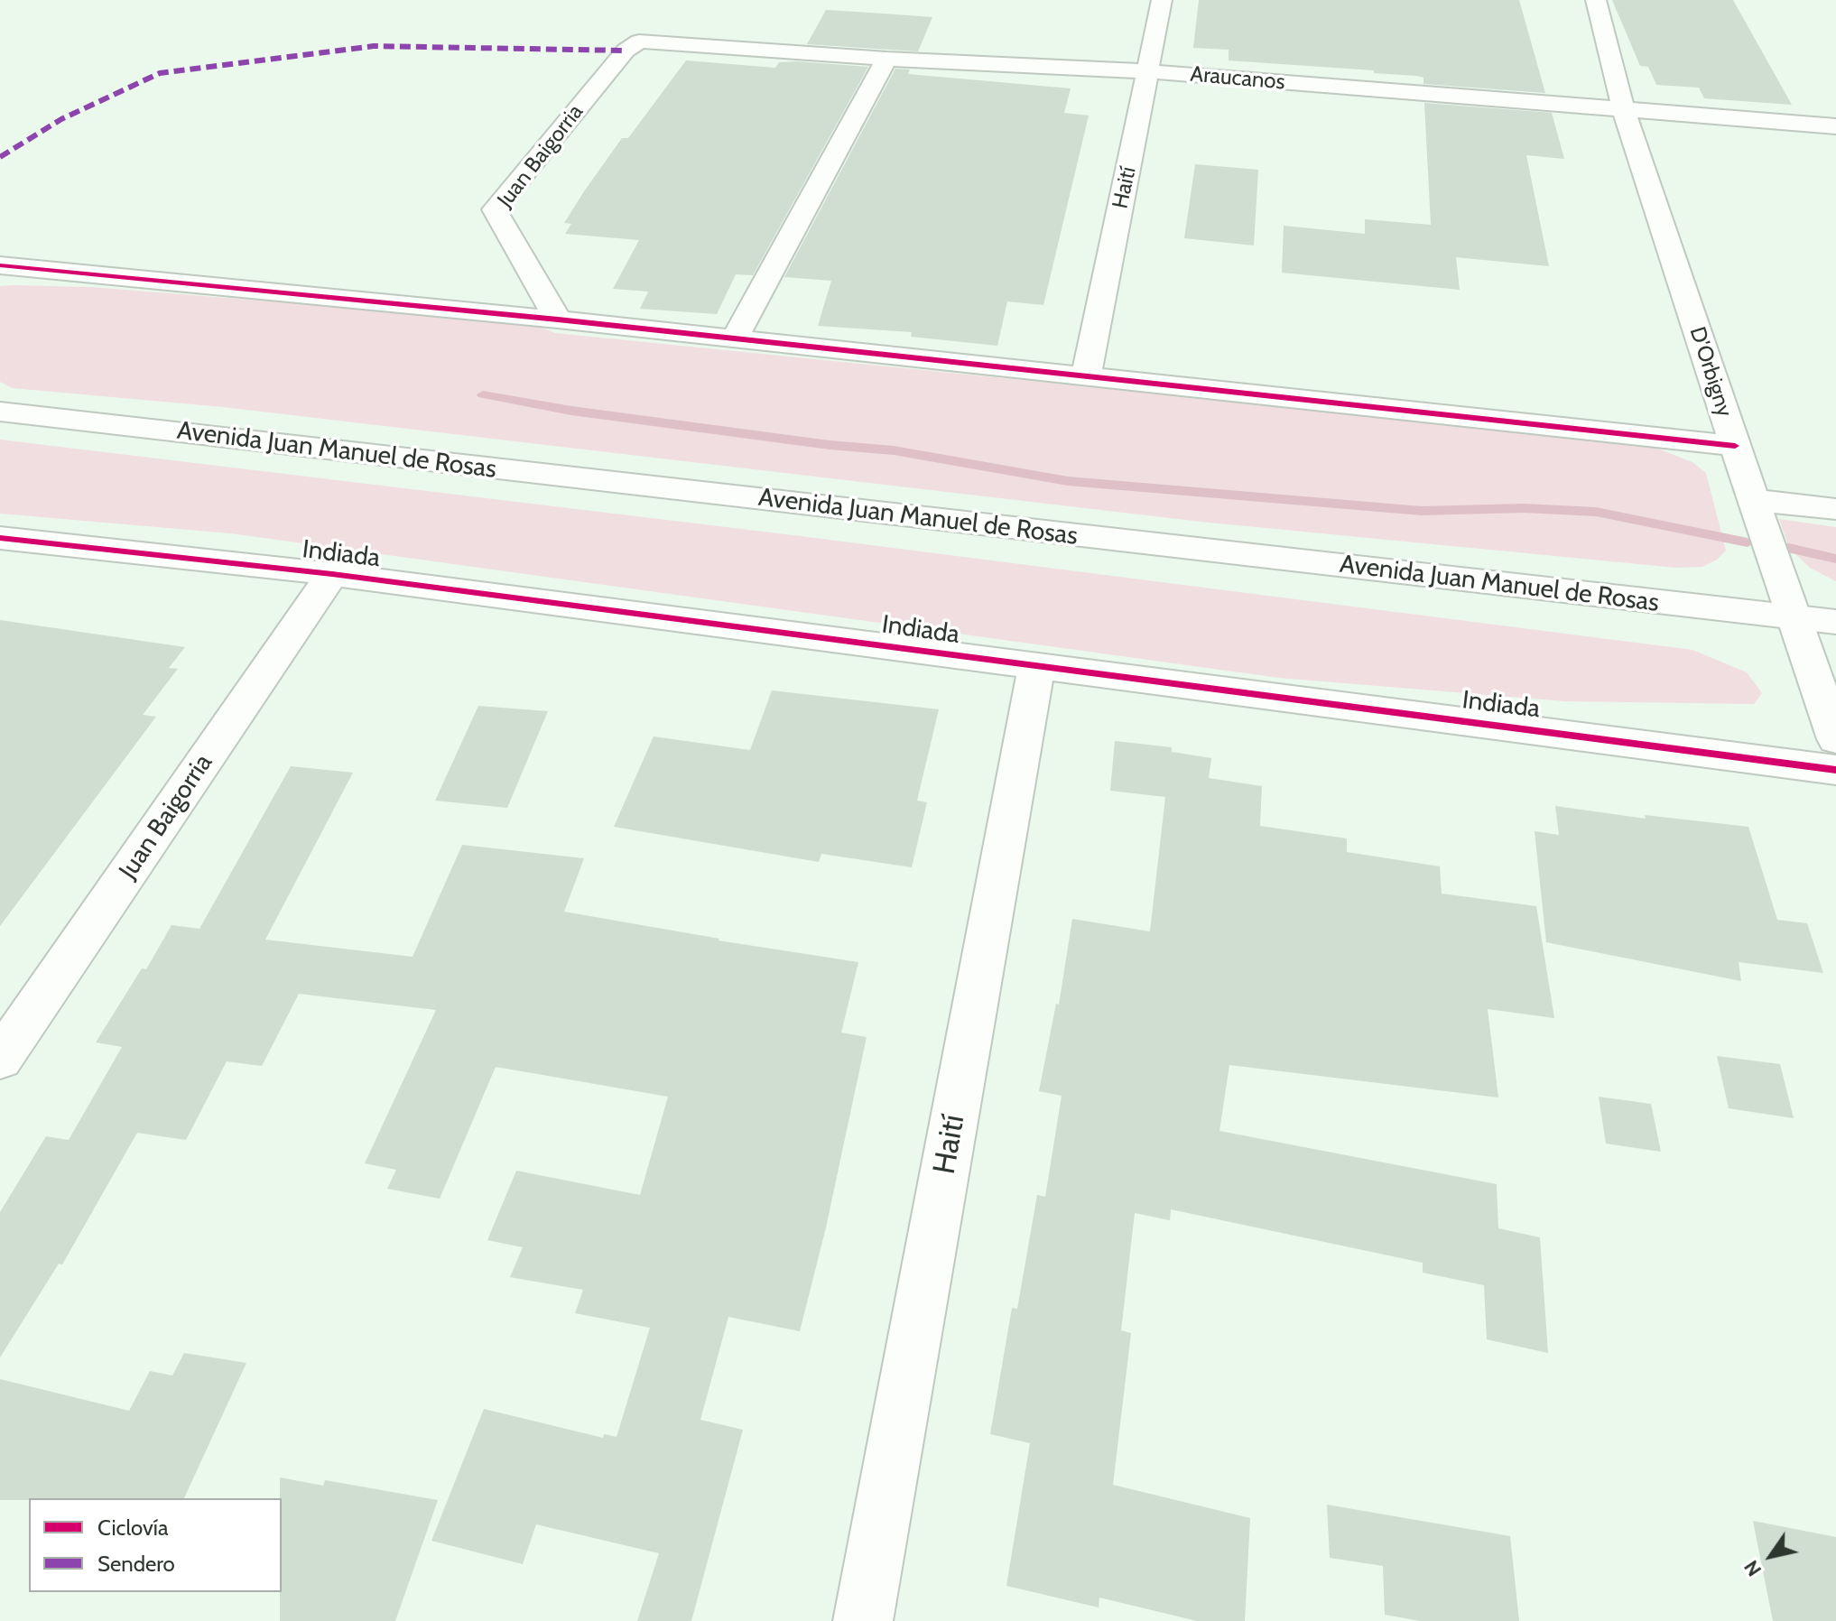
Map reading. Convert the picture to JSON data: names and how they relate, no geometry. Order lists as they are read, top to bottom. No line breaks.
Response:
{"streets":{"street":["Araucanos","Juan Baigorria","Haití","D'Orbigny","Avenida Juan Manuel de Rosas","Indiada"]},"crossings":[["Araucanos","Juan Baigorria"],["Araucanos","Haití"],["Araucanos","D'Orbigny"],["Juan Baigorria","Indiada"],["Haití","Indiada"],["D'Orbigny","Avenida Juan Manuel de Rosas"]],"legend":["Ciclovía","Sendero"],"north":"bottom left"}
